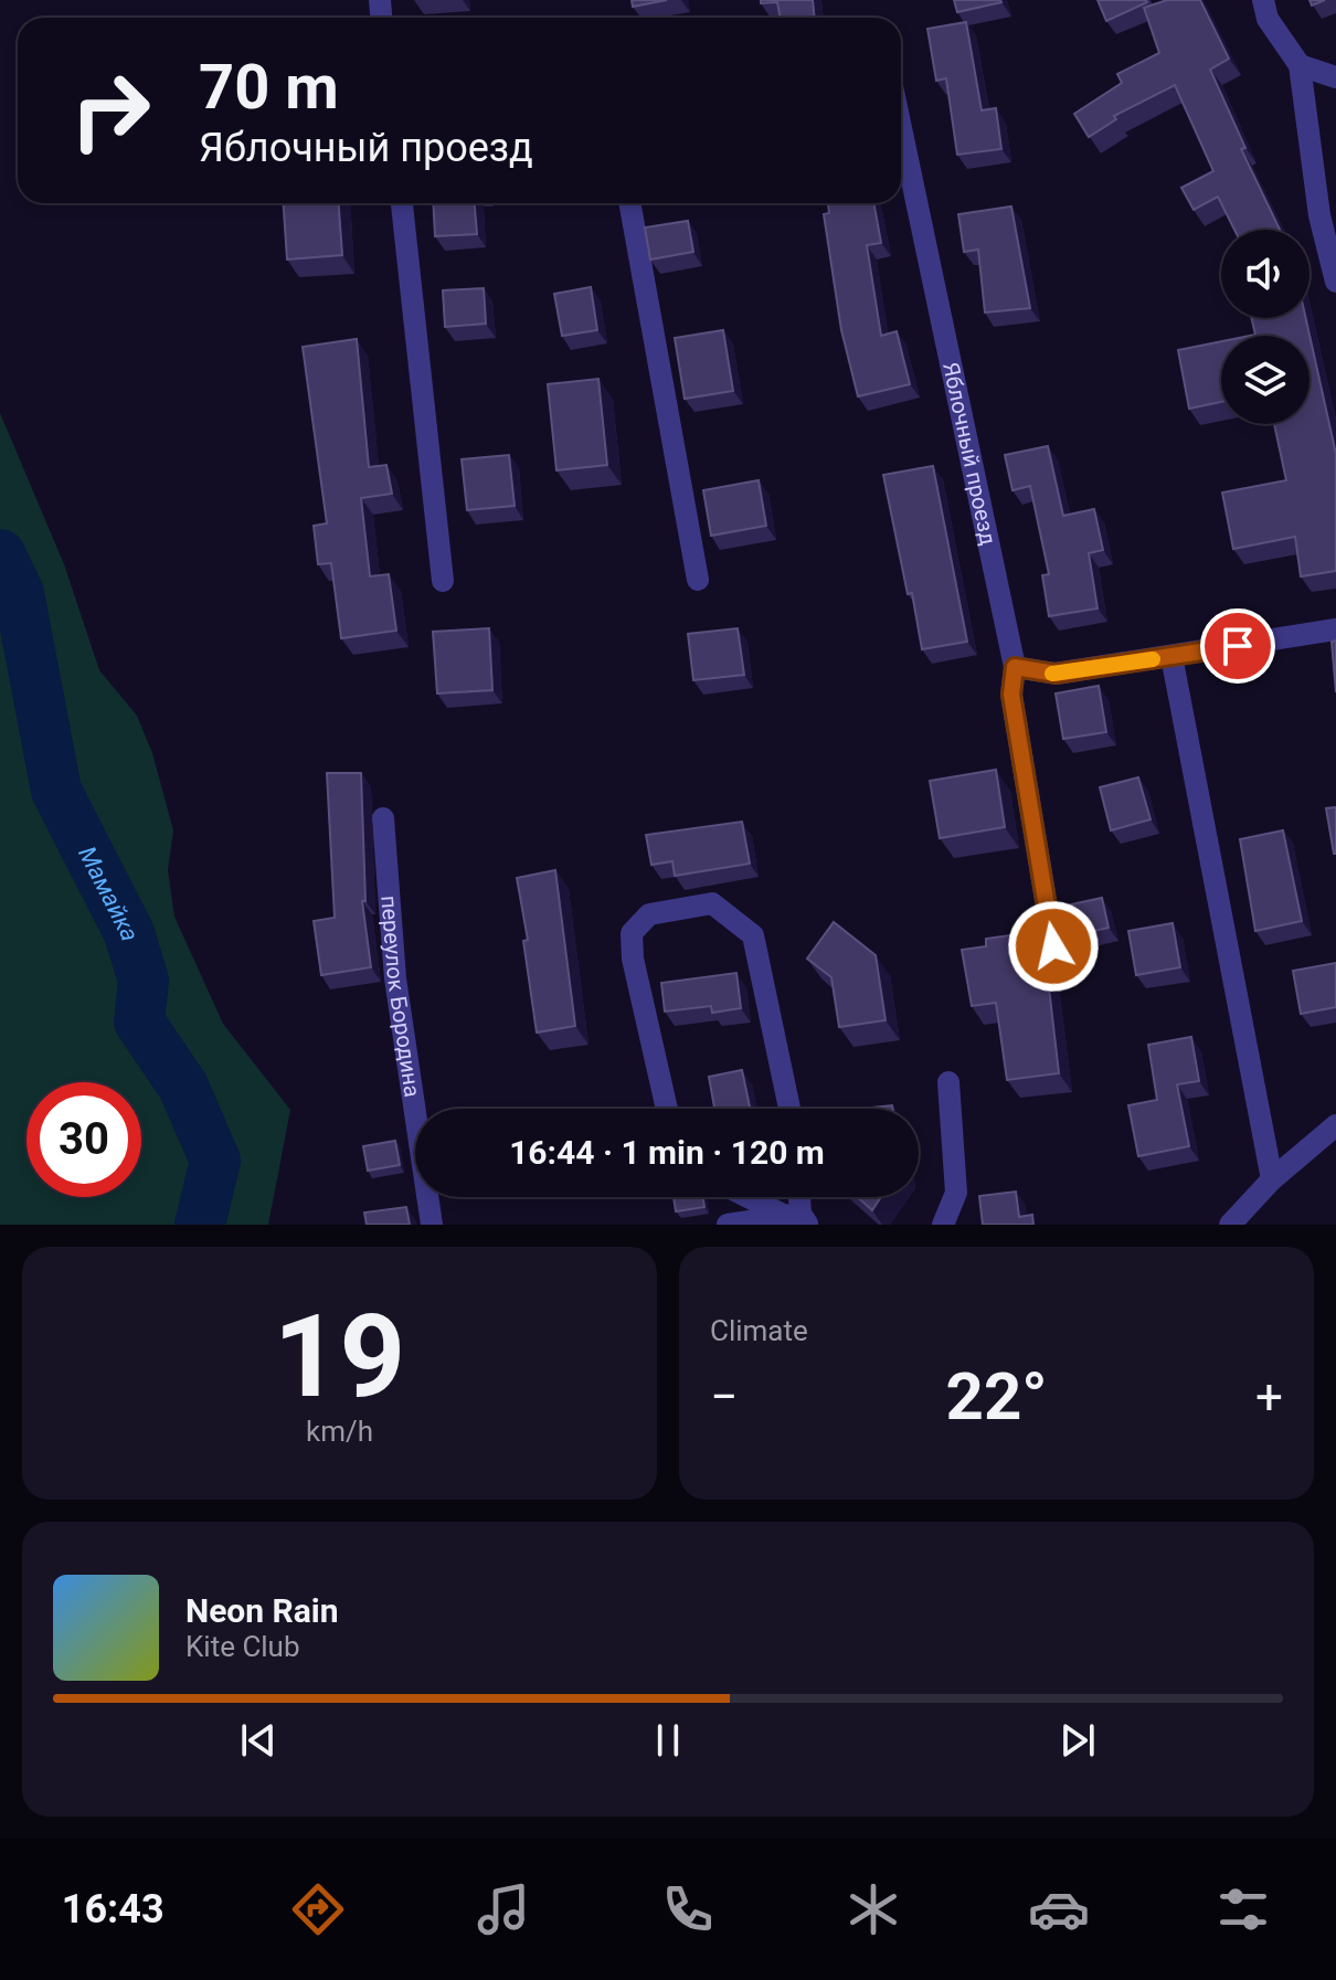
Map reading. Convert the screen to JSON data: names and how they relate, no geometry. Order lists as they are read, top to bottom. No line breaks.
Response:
{"streets":{"street":["Яблочный проезд","переулок Бородина"]},"water":["Мамайка"],"page":{"turn":["70 m","Яблочный проезд"],"limit":"30","trip":"16:44 · 1 min · 120 m","tile":[["19","km/h"],"Climate"],"heat":["−","22°","+"],"song":["Neon Rain","Kite Club"],"tabs":"16:43"}}
